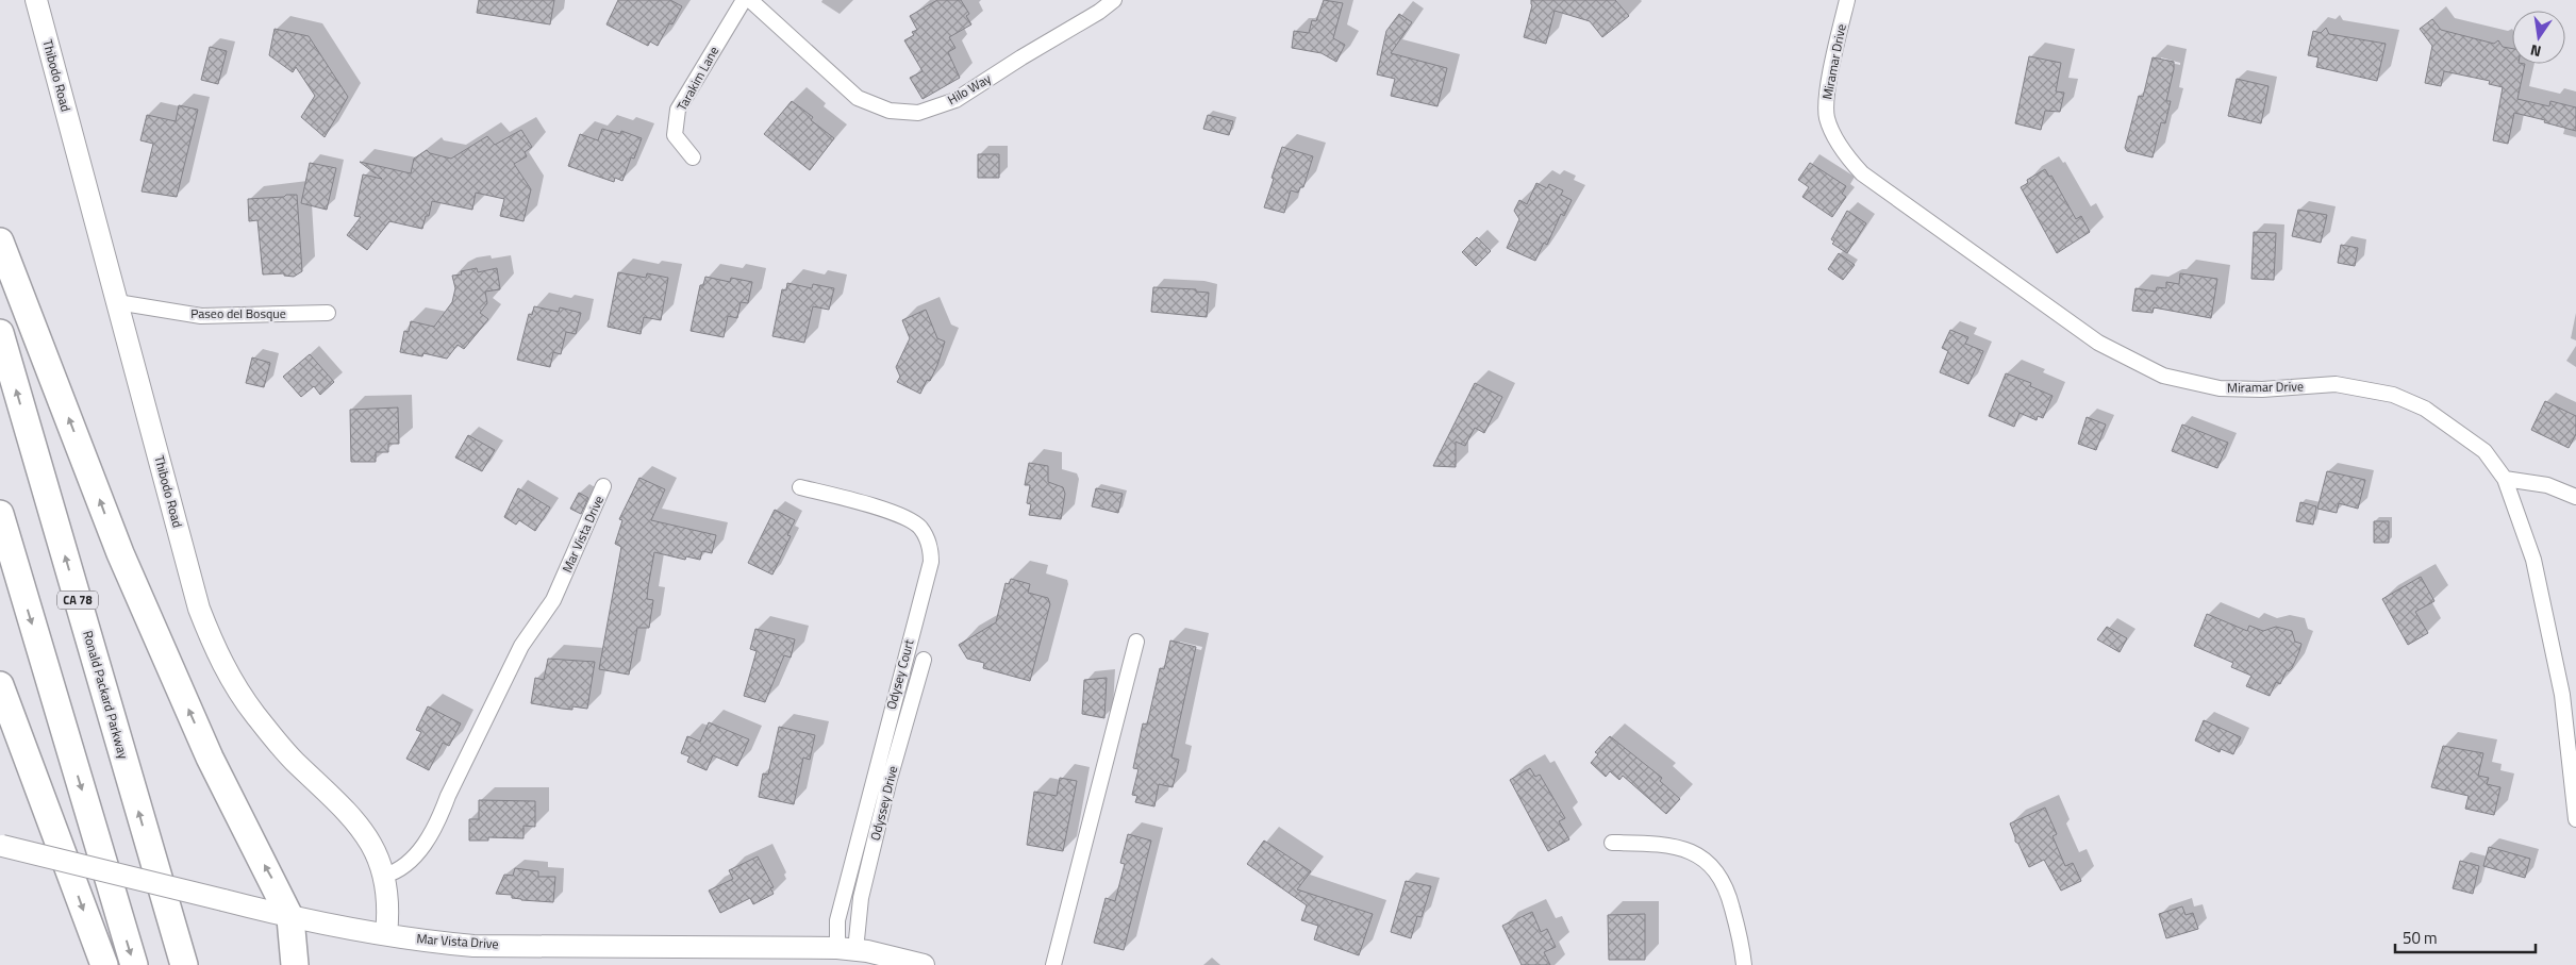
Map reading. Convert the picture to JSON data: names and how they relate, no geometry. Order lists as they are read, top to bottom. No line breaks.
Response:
{"streets":{"highway":["CA 78","Ronald Packard Parkway"],"street":["Miramar Drive","Thibodo Road","Tarakim Lane","Hilo Way","Paseo del Bosque","Mar Vista Drive","Odysey Court","Odyssey Drive"]},"crossings":[["Thibodo Road","Paseo del Bosque"],["Thibodo Road","Mar Vista Drive"],["Mar Vista Drive","Odysey Court"],["Mar Vista Drive","Odyssey Drive"],["Odysey Court","Odyssey Drive"]],"scale_bar":"50 m","north":"bottom"}
